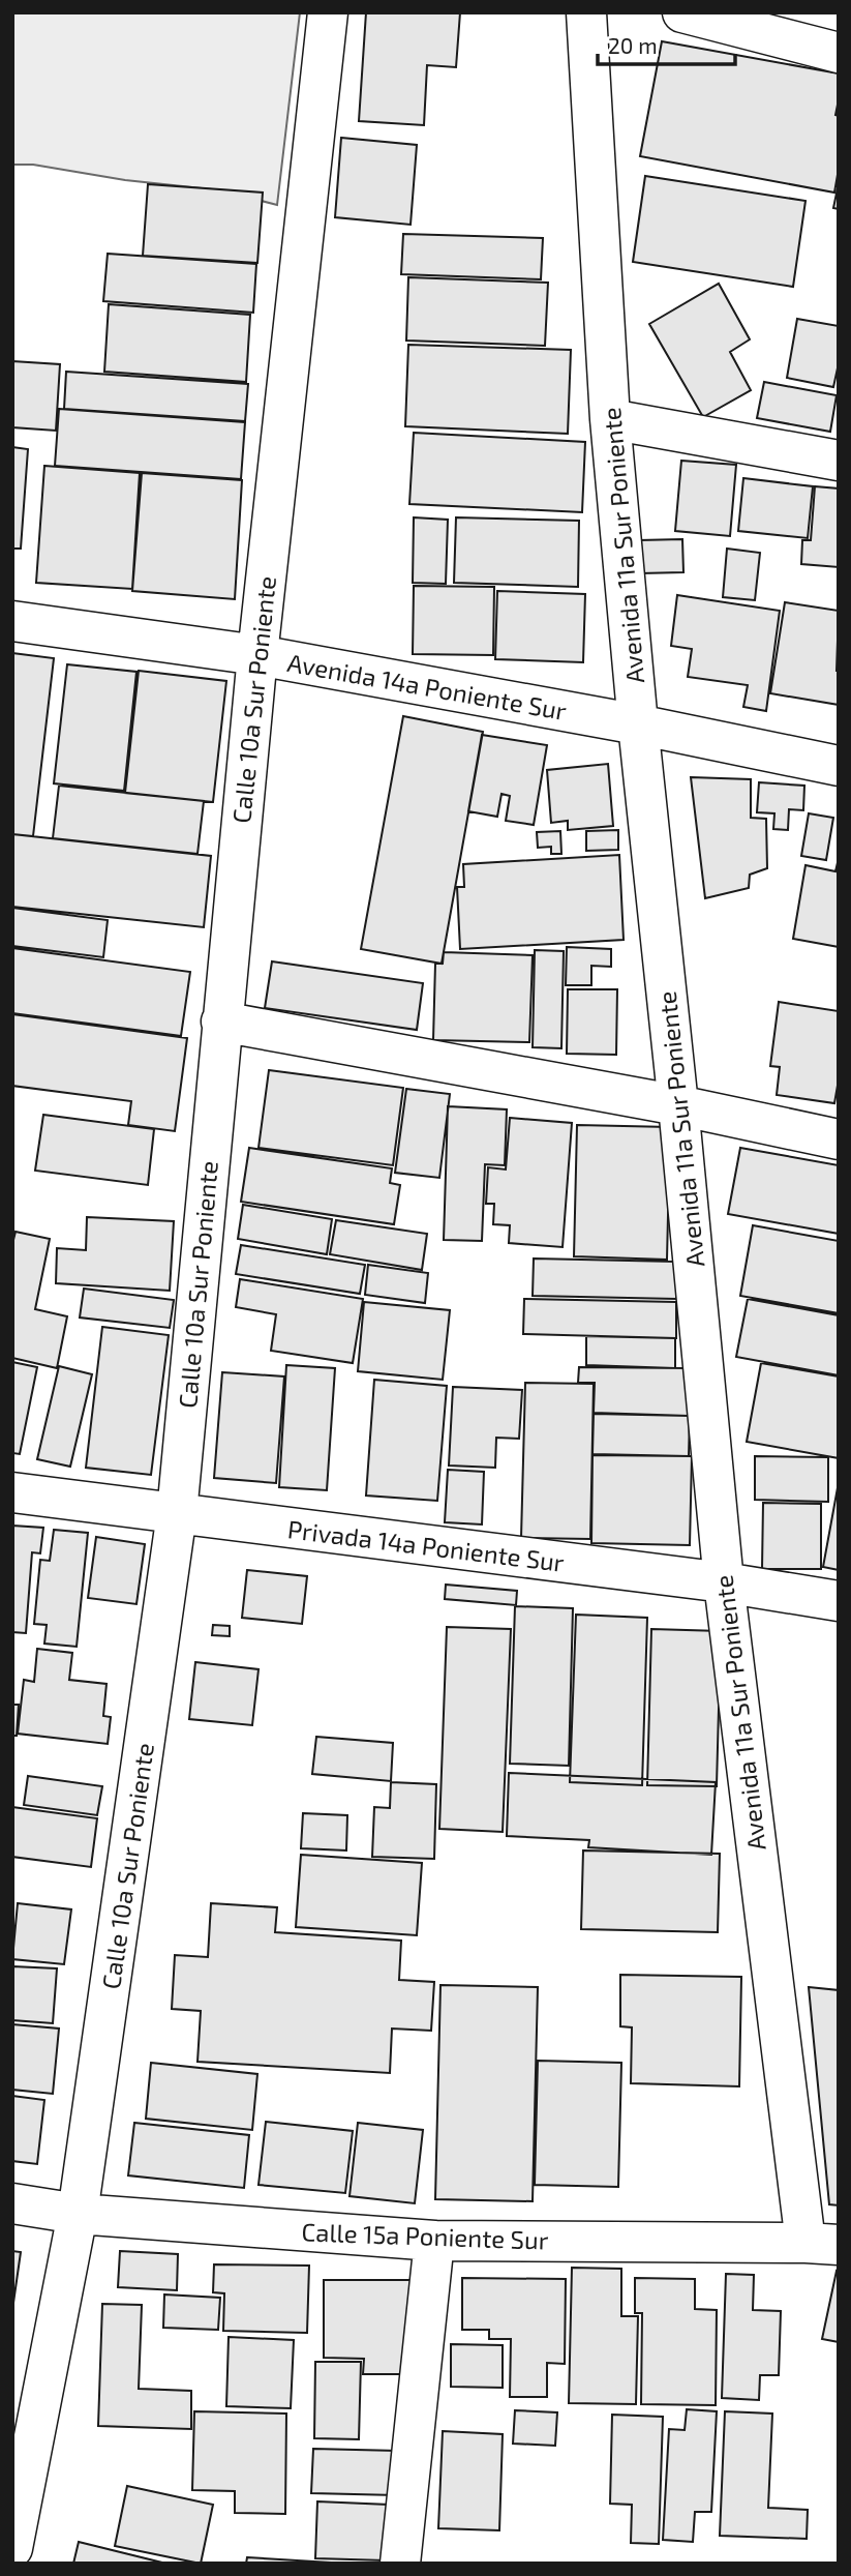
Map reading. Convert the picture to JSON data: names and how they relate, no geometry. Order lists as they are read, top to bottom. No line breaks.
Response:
{"streets":{"street":["Avenida 11a Sur Poniente","Avenida 14a Poniente Sur","Calle 10a Sur Poniente","Privada 14a Poniente Sur","Calle 15a Poniente Sur"]},"crossings":[["Avenida 11a Sur Poniente","Avenida 14a Poniente Sur"],["Avenida 11a Sur Poniente","Privada 14a Poniente Sur"],["Avenida 11a Sur Poniente","Calle 15a Poniente Sur"],["Avenida 14a Poniente Sur","Calle 10a Sur Poniente"],["Calle 10a Sur Poniente","Privada 14a Poniente Sur"],["Calle 10a Sur Poniente","Calle 15a Poniente Sur"]],"scale_bar":"20 m"}
